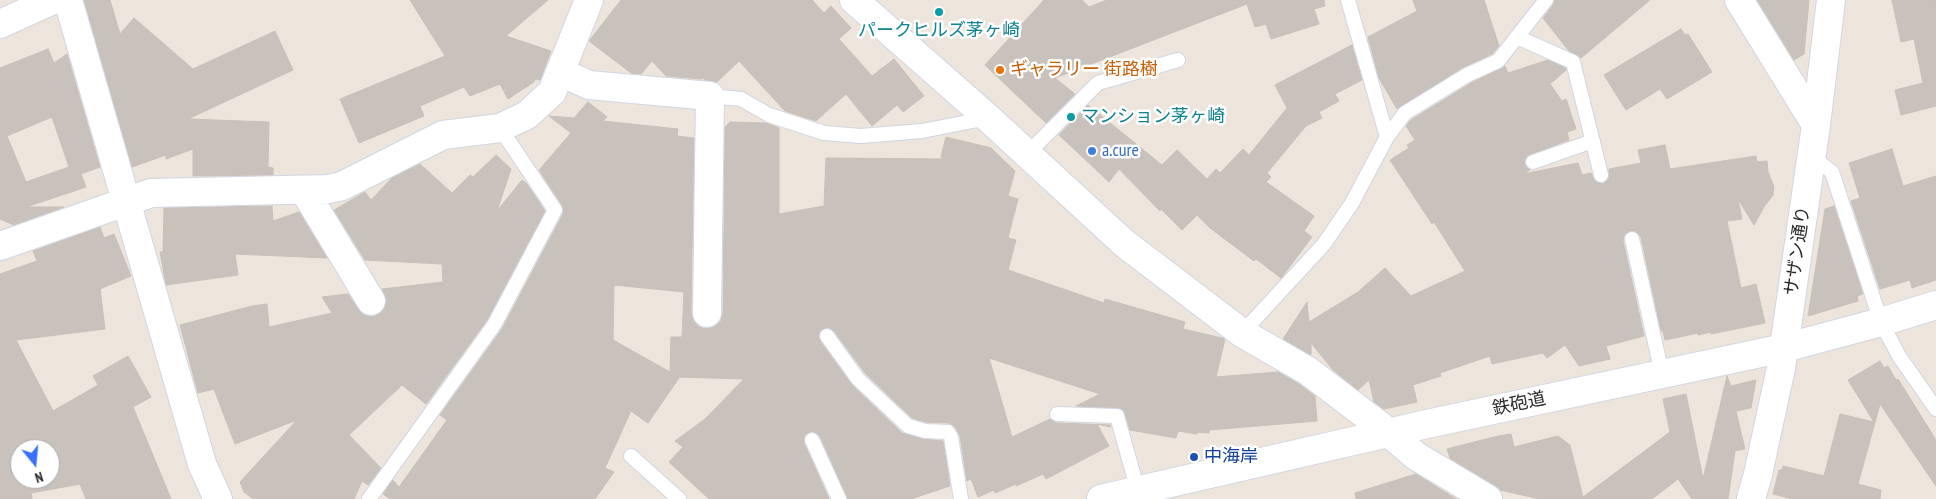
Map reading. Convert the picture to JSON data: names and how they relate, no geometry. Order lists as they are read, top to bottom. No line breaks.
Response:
{"streets":{"street":["サザン通り","鉄砲道"]},"crossings":[["サザン通り","鉄砲道"]],"places":["パークヒルズ茅ヶ崎","ギャラリー 街路樹","マンション茅ヶ崎","a.cure","中海岸"],"north":"bottom"}
